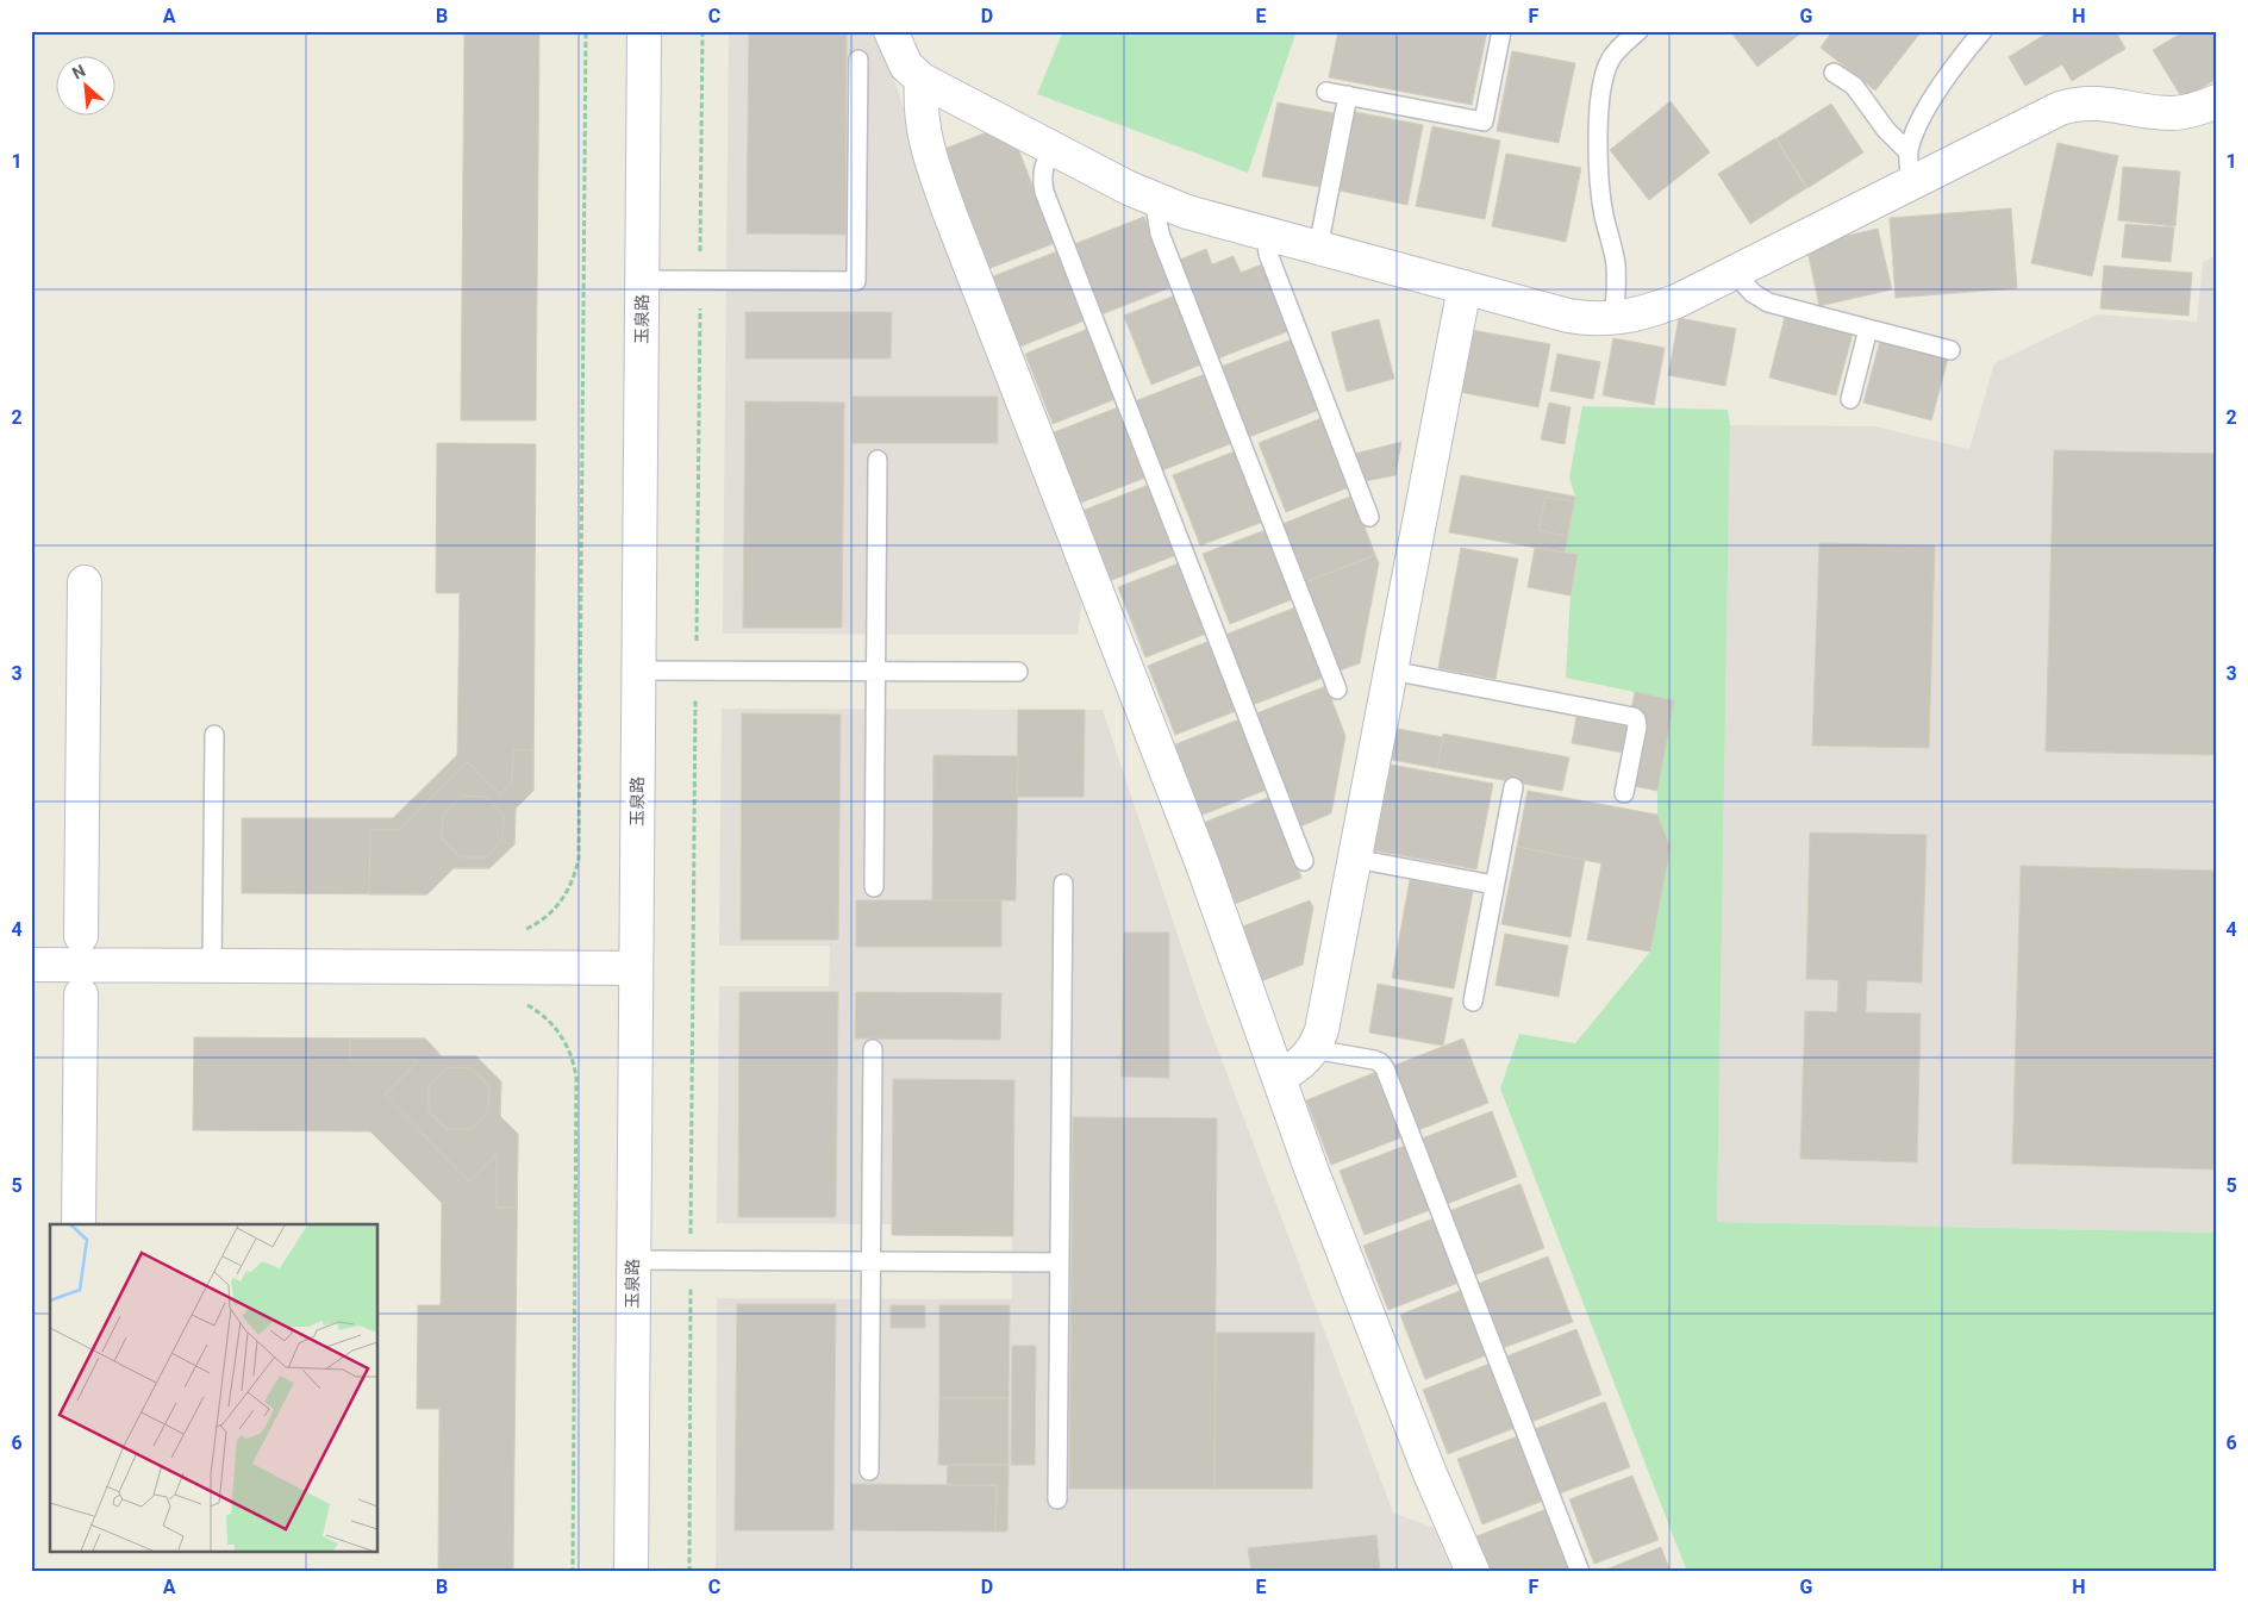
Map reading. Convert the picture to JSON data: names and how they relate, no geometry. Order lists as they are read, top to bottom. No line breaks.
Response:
{"streets":{"street":["玉泉路"]},"north":"top left","grid":{"columns":["A","B","C","D","E","F","G","H"],"rows":["1","2","3","4","5","6"]}}
